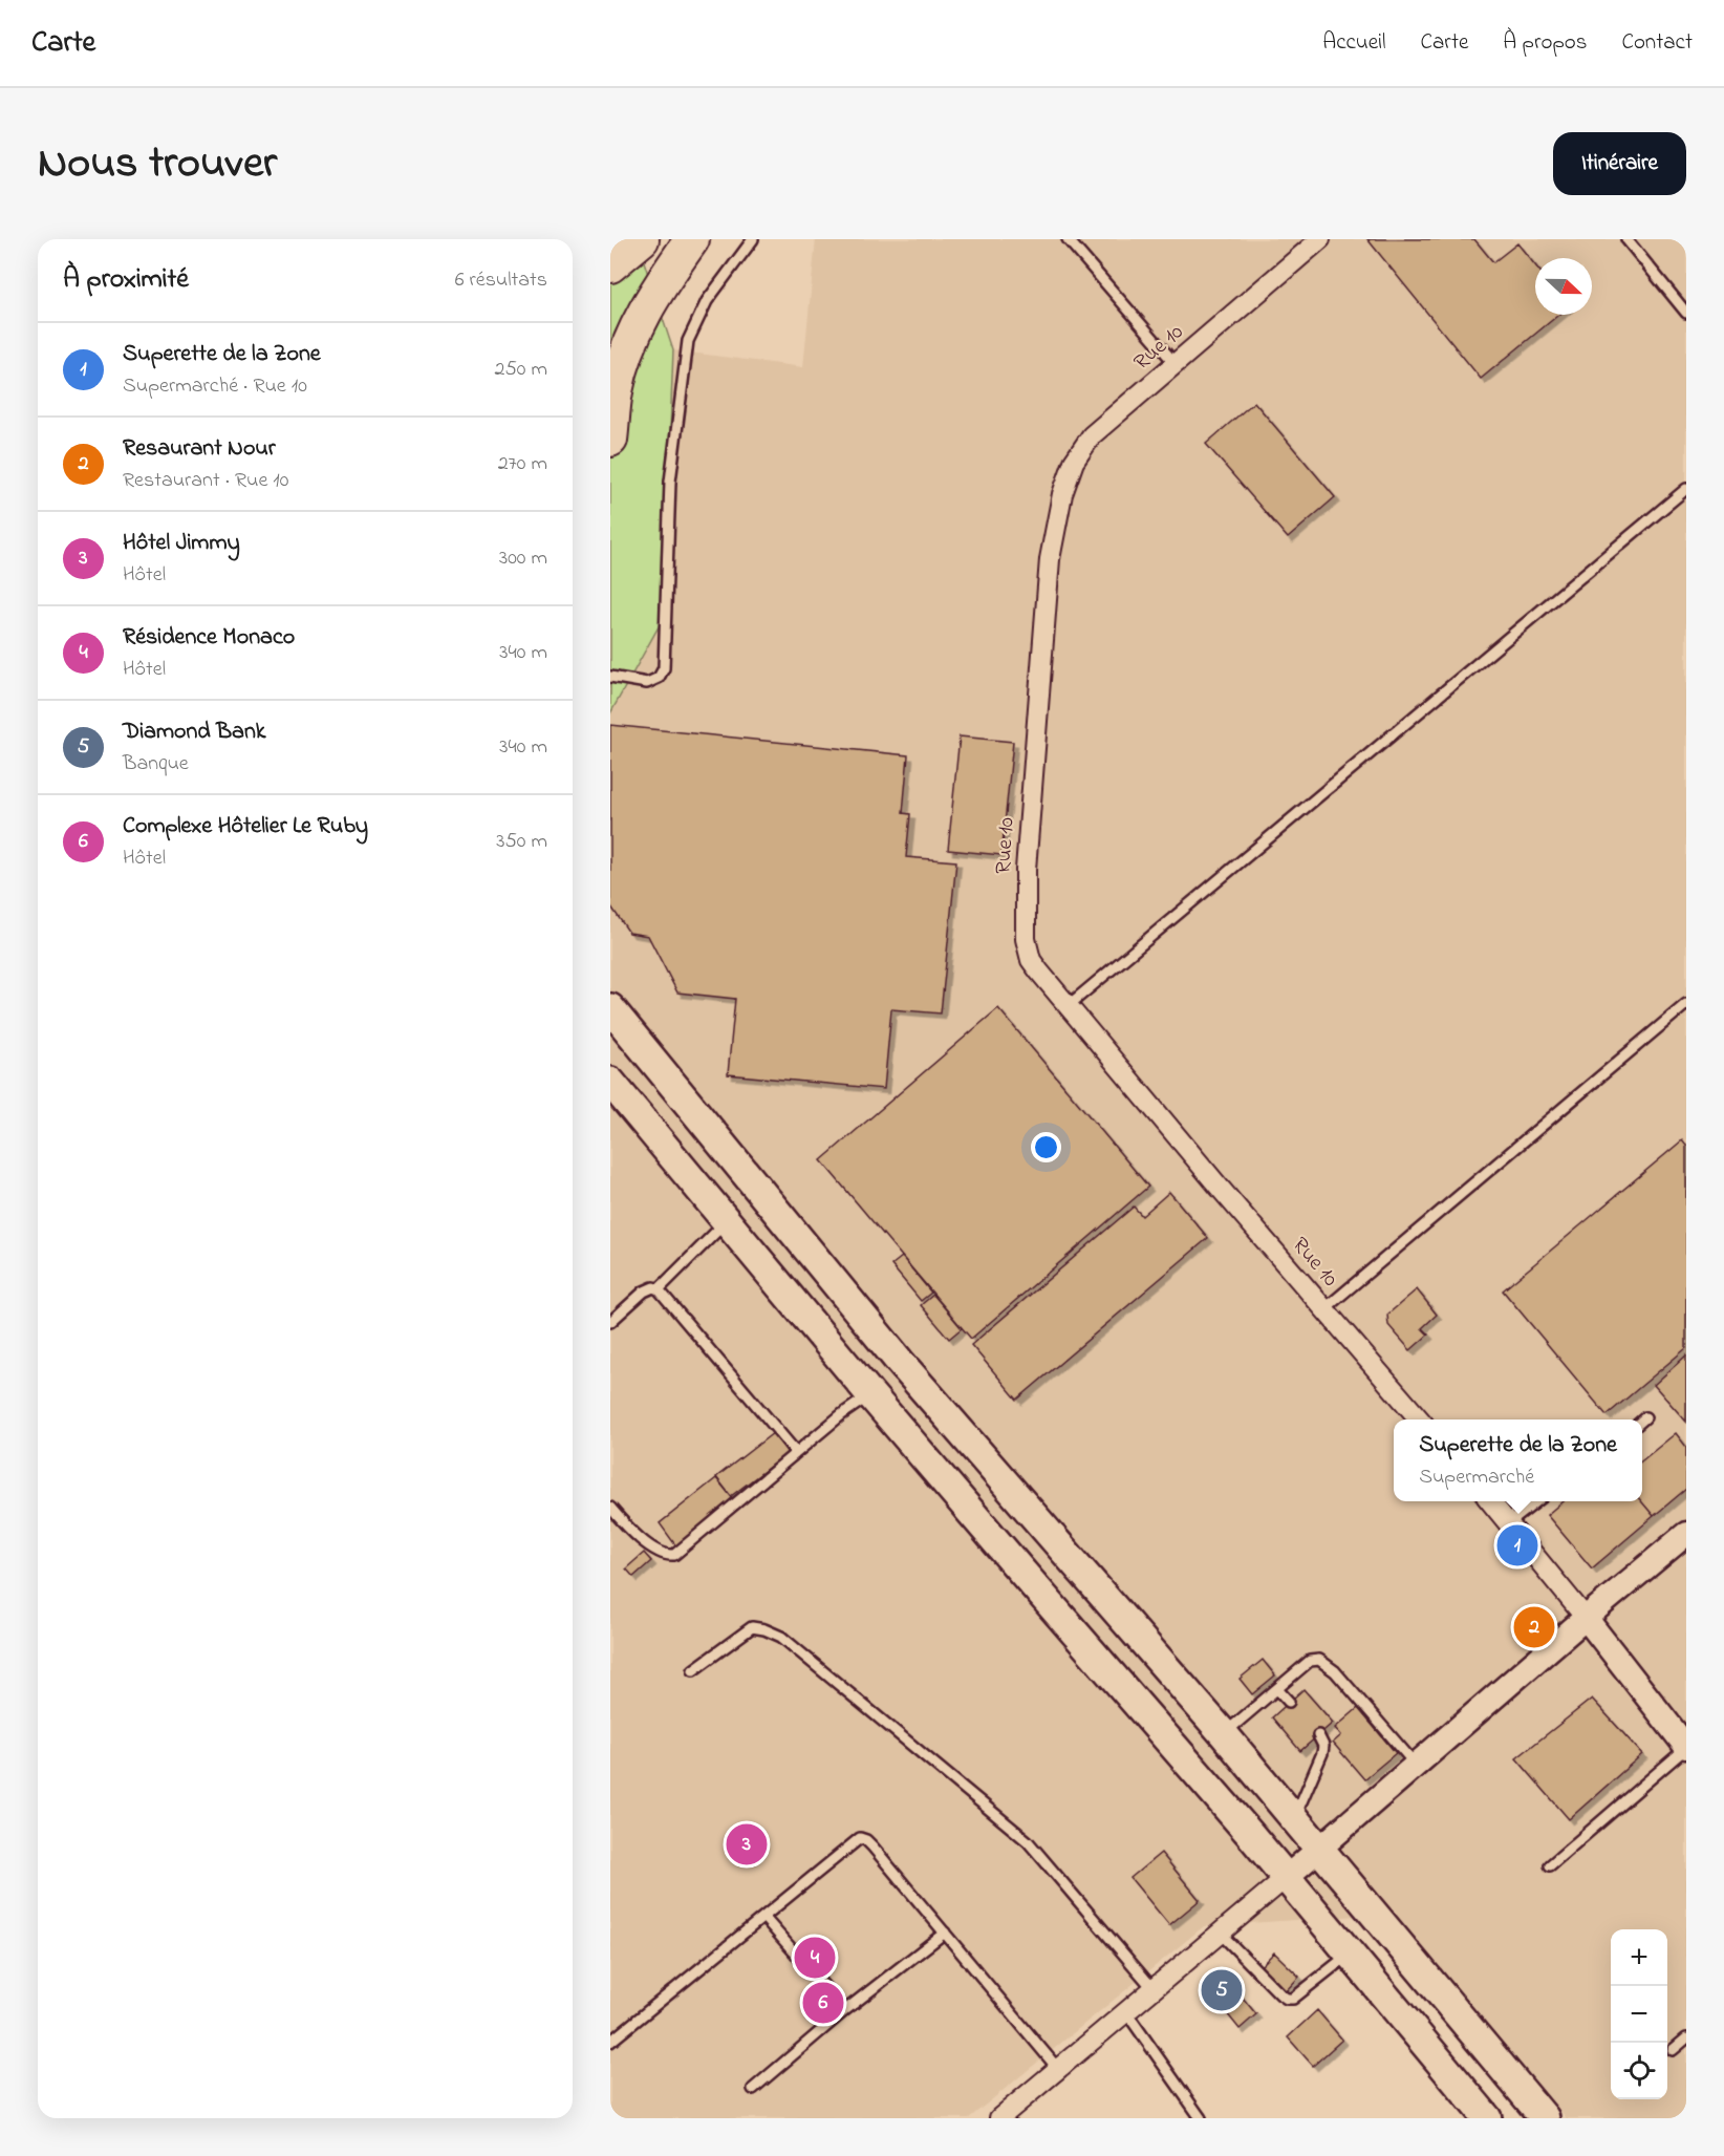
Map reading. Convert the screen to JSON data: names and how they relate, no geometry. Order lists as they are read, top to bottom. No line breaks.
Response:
{"streets":{"street":["Rue 10"]},"north":"right","page":{"header":"Carte","nav":["Accueil","Carte","À propos","Contact"],"title":"Nous trouver","buttons":"Itinéraire","heading":["À proximité","6 résultats"],"list":[{"mark":"1","name":"Superette de la Zone","note":"Supermarché · Rue 10","value":"250 m"},{"mark":"2","name":"Resaurant Nour","note":"Restaurant · Rue 10","value":"270 m"},{"mark":"3","name":"Hôtel Jimmy","note":"Hôtel","value":"300 m"},{"mark":"4","name":"Résidence Monaco","note":"Hôtel","value":"340 m"},{"mark":"5","name":"Diamond Bank","note":"Banque","value":"340 m"},{"mark":"6","name":"Complexe Hôtelier Le Ruby","note":"Hôtel","value":"350 m"}],"popup":["Superette de la Zone","Supermarché"],"pins":["1","2","3","4","5","6"],"map_buttons":["+","−"]}}
